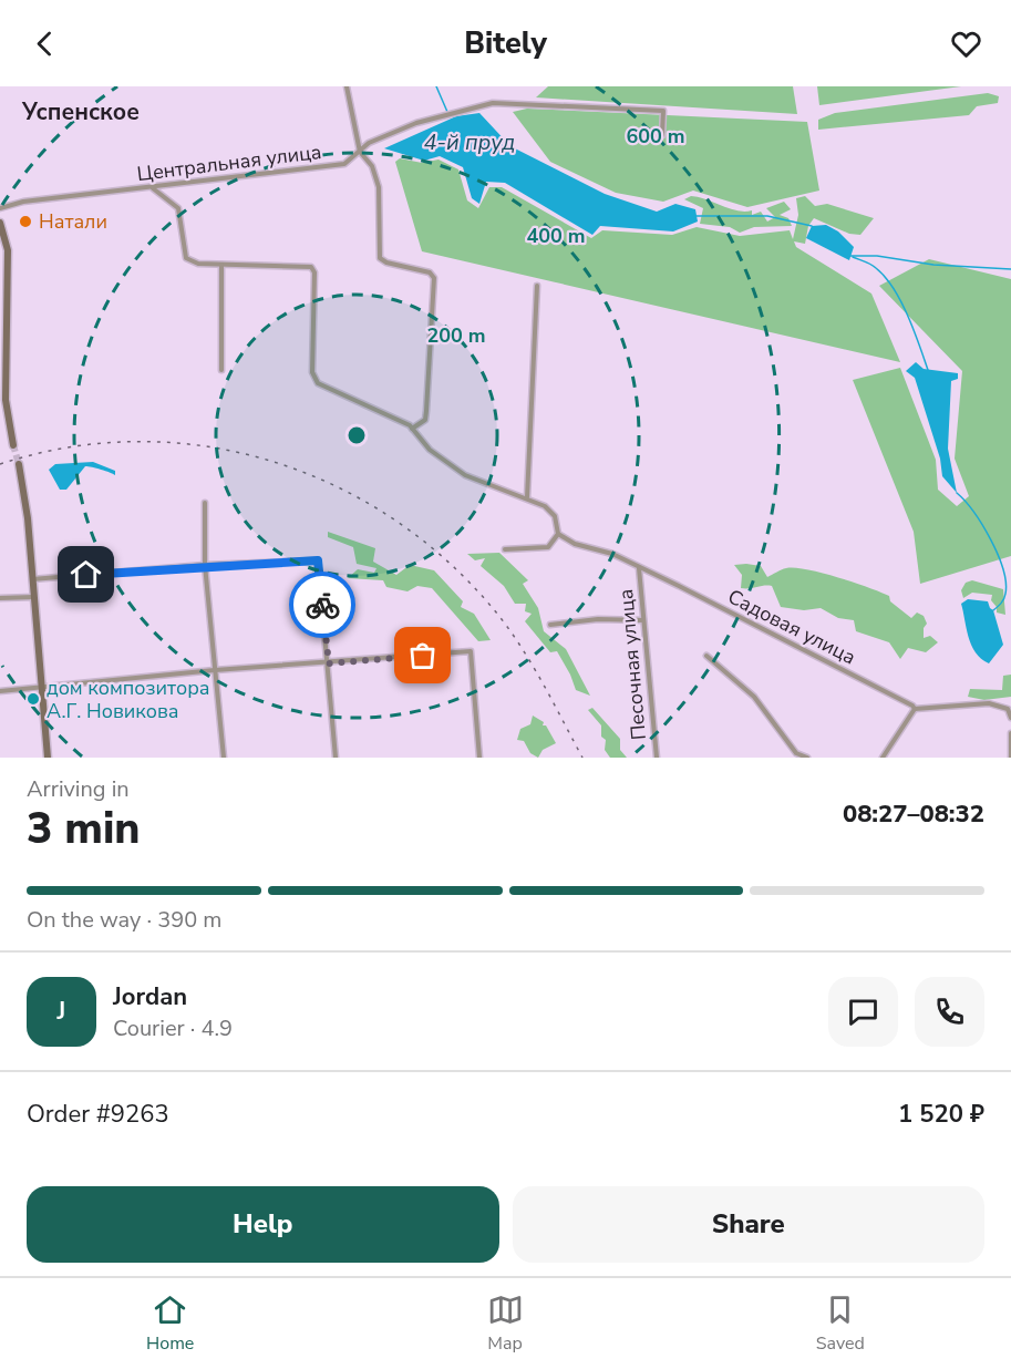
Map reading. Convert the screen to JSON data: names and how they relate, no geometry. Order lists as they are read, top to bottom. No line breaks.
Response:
{"streets":{"street":["Центральная улица","Садовая улица","Песочная улица"]},"crossings":[["Садовая улица","Песочная улица"]],"districts":["Успенское"],"water":["4-й пруд"],"places":["Натали","дом композитора А.Г. Новикова"],"page":{"header":"Bitely","heading":["3 min","Arriving in","08:27–08:32"],"panel":["Jordan","Courier · 4.9","Order #9263","1 520 ₽"],"bar":"On the way · 390 m","round":"J","buttons":["Help","Share"],"tabs":["Home","Map","Saved"]},"rings":["600 m","400 m","200 m"]}
